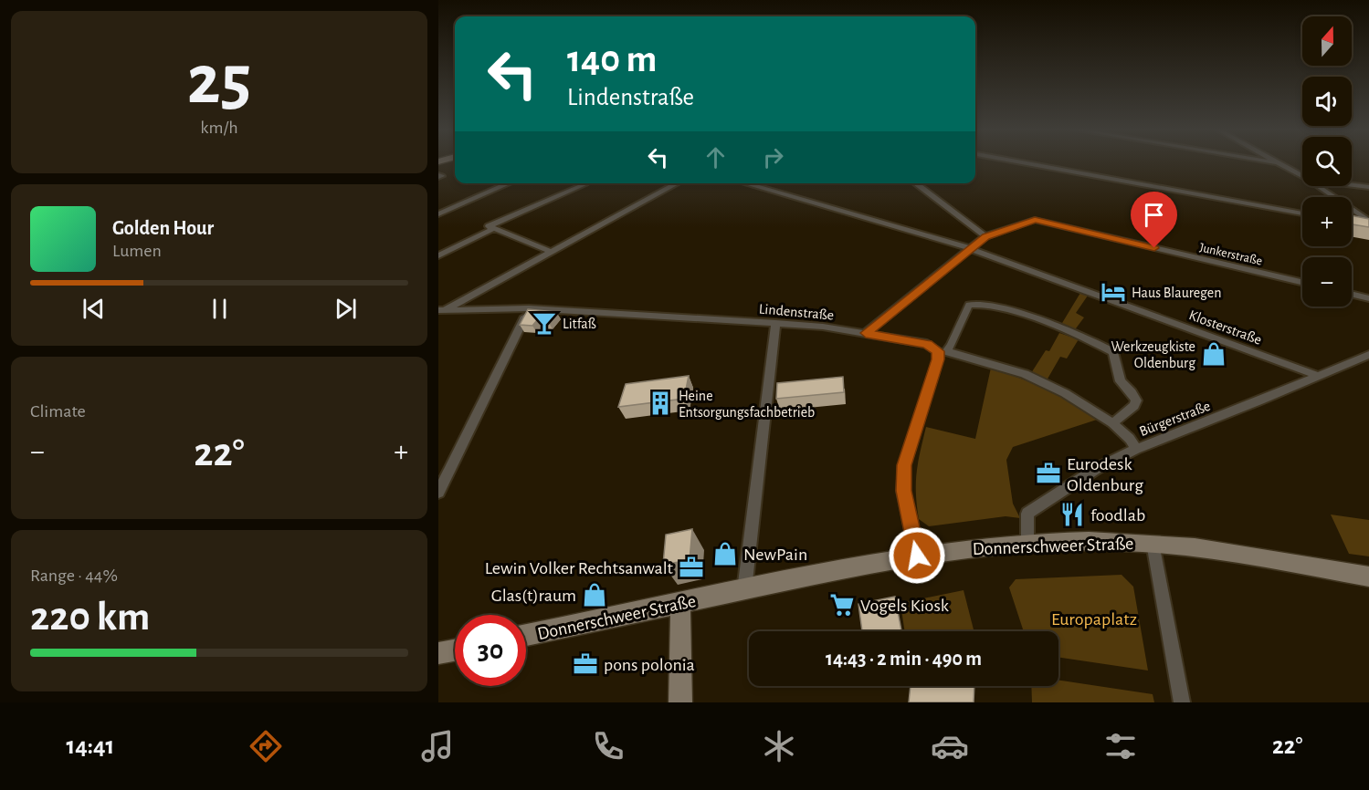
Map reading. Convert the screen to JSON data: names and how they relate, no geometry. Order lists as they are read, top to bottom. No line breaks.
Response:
{"streets":{"main road":["Donnerschweer Straße"],"street":["Junkerstraße","Lindenstraße","Klosterstraße","Bürgerstraße"]},"crossings":[["Junkerstraße","Lindenstraße"],["Junkerstraße","Klosterstraße"],["Lindenstraße","Bürgerstraße"],["Klosterstraße","Bürgerstraße"],["Bürgerstraße","Donnerschweer Straße"]],"parks":["Europaplatz"],"places":{"hotel":["Haus Blauregen"],"bar":["Litfaß"],"shop":["Werkzeugkiste Oldenburg","NewPain","Glas(t)raum"],"building":["Heine Entsorgungsfachbetrieb"],"office":["Eurodesk Oldenburg","Lewin Volker Rechtsanwalt","pons polonia"],"restaurant":["foodlab"],"supermarket":["Vogels Kiosk"]},"north":"top","page":{"tile":[["25","km/h"],"Climate",["Range · 44%","220 km"]],"map_buttons":["+","−"],"turn":["140 m","Lindenstraße"],"song":["Golden Hour","Lumen"],"heat":["−","22°","+"],"limit":"30","trip":"14:43 · 2 min · 490 m","tabs":["14:41","22°"]}}
